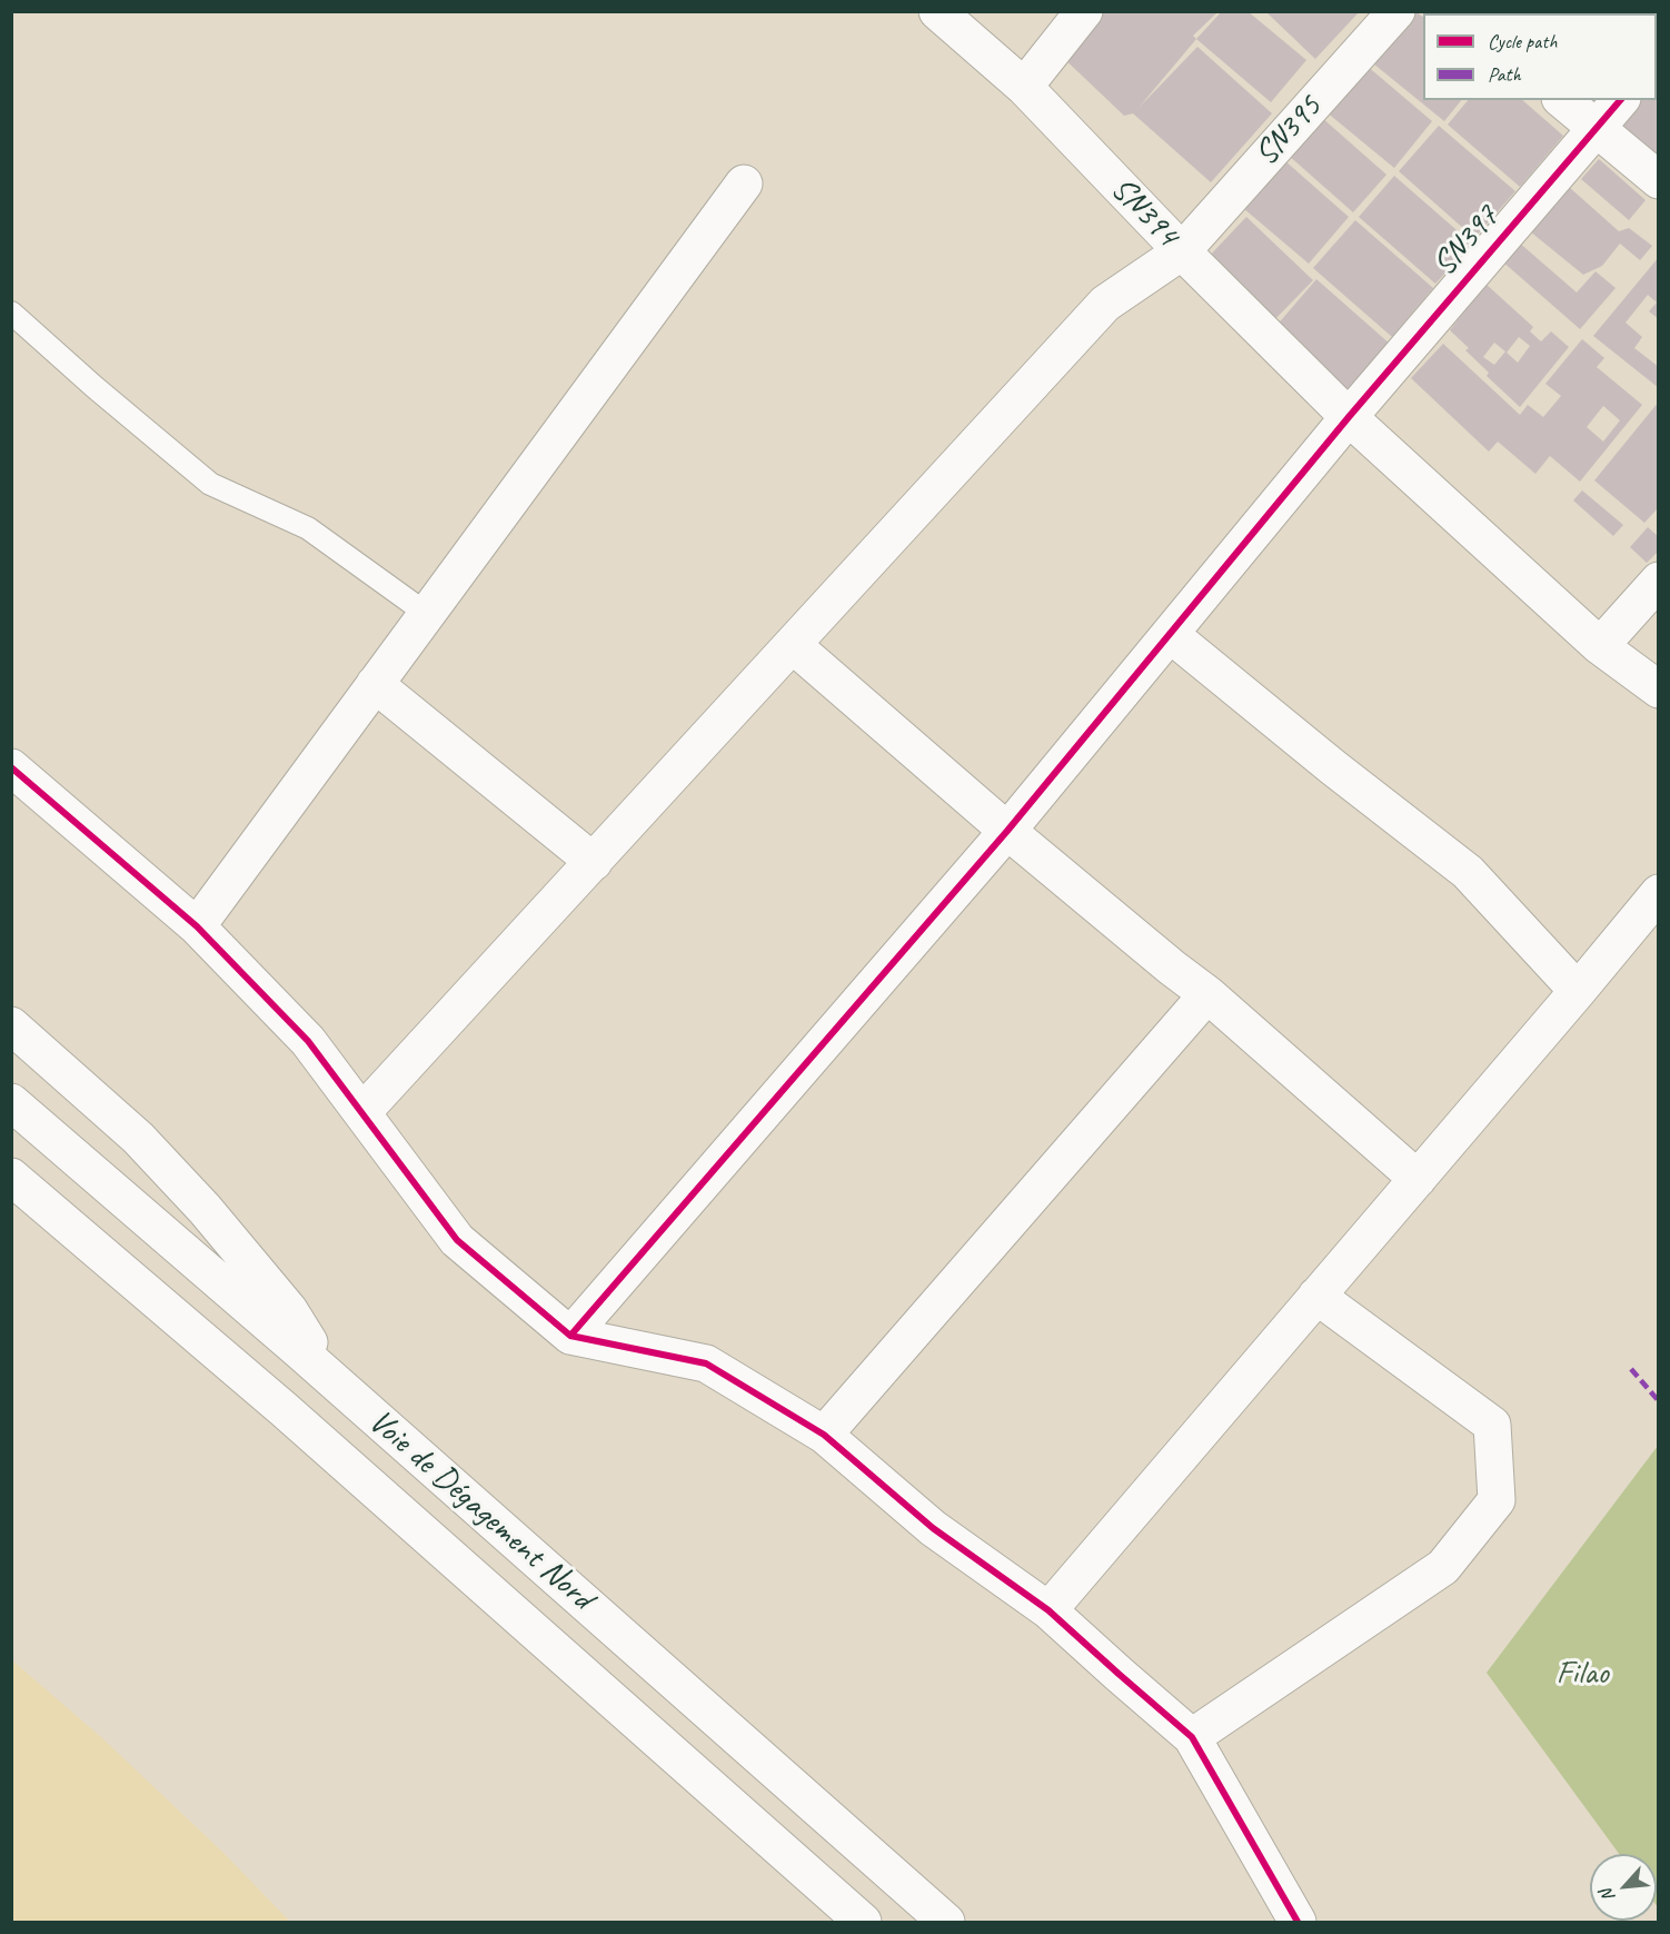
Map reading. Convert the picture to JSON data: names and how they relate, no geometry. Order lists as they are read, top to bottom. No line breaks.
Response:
{"streets":{"main road":["SN395","SN394","SN397","Voie de Dégagement Nord"]},"crossings":[["SN395","SN394"],["SN394","SN397"]],"parks":["Filao"],"legend":["Cycle path","Path"],"north":"bottom left"}
